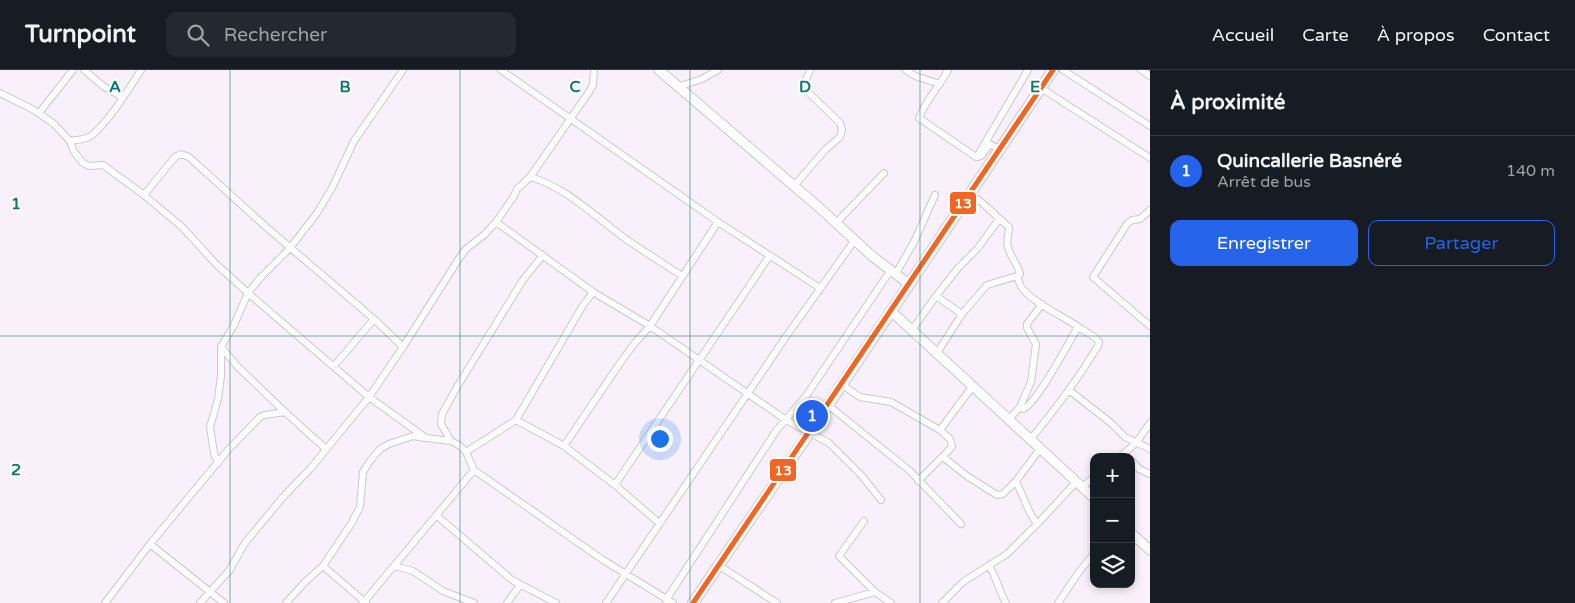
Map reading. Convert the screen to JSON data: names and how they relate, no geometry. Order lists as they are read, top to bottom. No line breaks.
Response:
{"lines":["transit line 13"],"page":{"header":"Turnpoint","search":"Rechercher","nav":["Accueil","Carte","À propos","Contact"],"heading":"À proximité","list":[{"mark":"1","name":"Quincallerie Basnéré","note":"Arrêt de bus","value":"140 m"}],"buttons":["Enregistrer","Partager"],"pins":"1","map_buttons":["+","−"]},"grid":{"columns":["A","B","C","D","E"],"rows":["1","2"]}}
